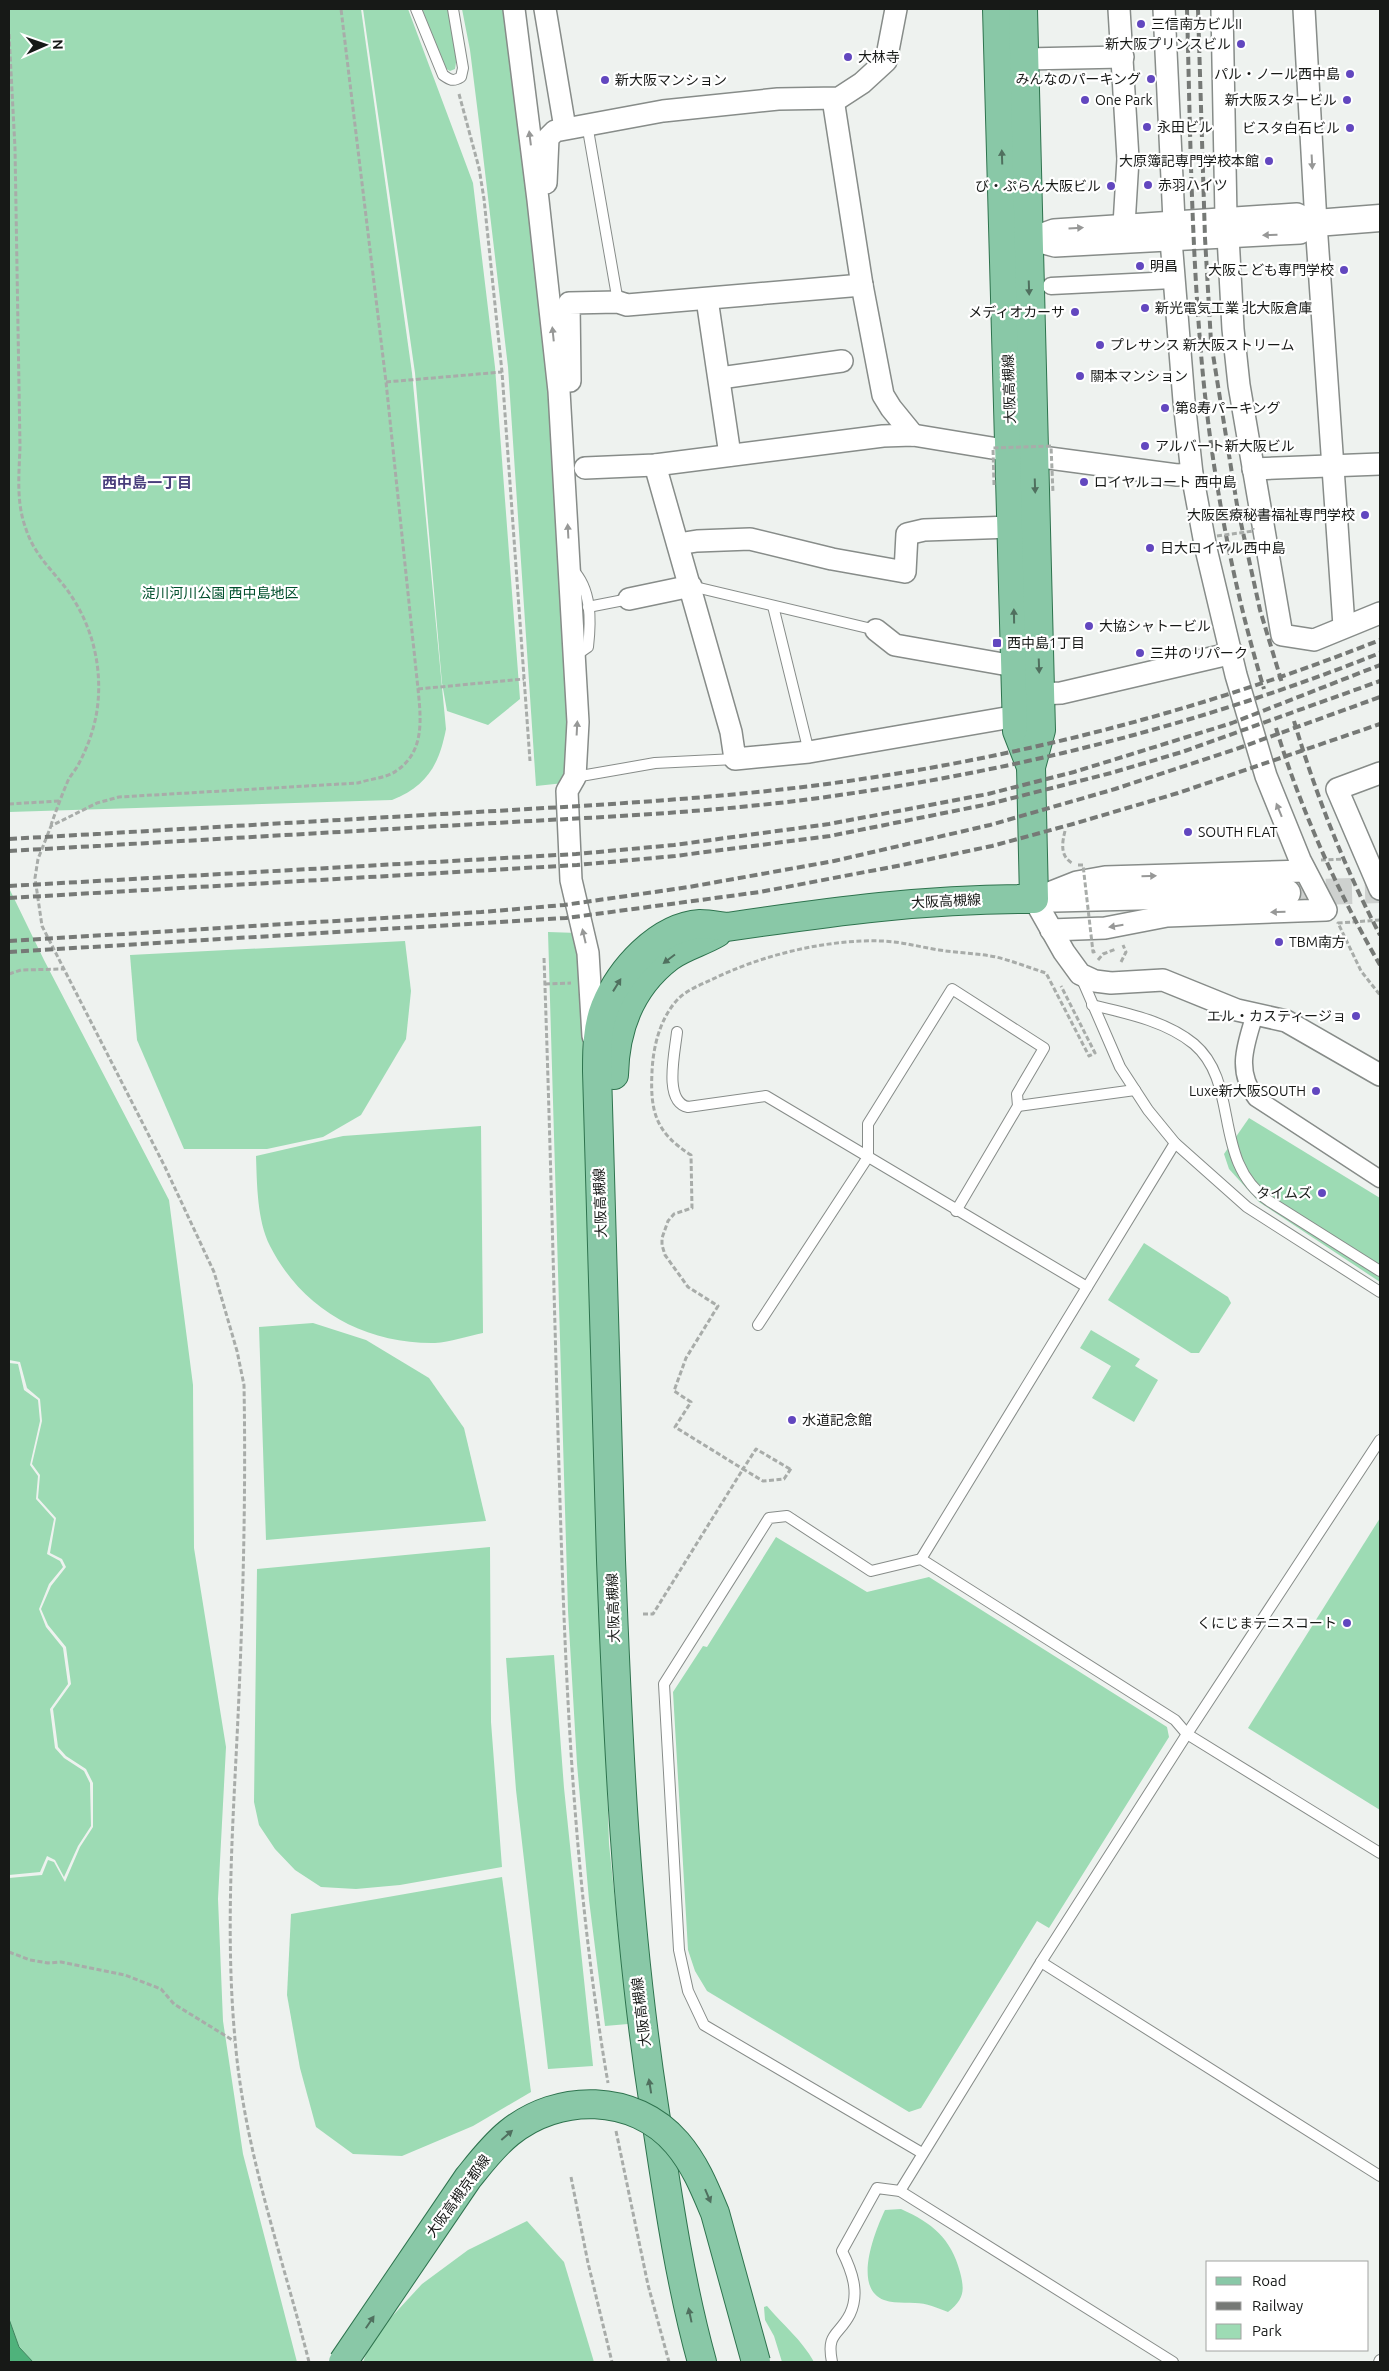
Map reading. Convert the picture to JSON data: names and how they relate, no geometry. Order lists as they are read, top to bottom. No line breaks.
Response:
{"streets":{"main road":["大阪高槻線","大阪高槻京都線"]},"districts":["西中島一丁目"],"parks":["淀川河川公園 西中島地区"],"places":{"other":["三信南方ビルII","新大阪プリンスビル","大林寺","パル・ノール西中島","みんなのパーキング","新大阪マンション","One Park","新大阪スタービル","永田ビル","ビスタ白石ビル","大原簿記専門学校本館","赤羽ハイツ","び・ぷらん大阪ビル","明昌","大阪こども専門学校","新光電気工業 北大阪倉庫","メディオカーサ","プレサンス 新大阪ストリーム","關本マンション","第8寿パーキング","アルバート新大阪ビル","ロイヤルコート 西中島","大阪医療秘書福祉専門学校","日大ロイヤル西中島","大協シャトービル","三井のリパーク","SOUTH FLAT","TBM南方","エル・カスティージョ","Luxe新大阪SOUTH","タイムズ","水道記念館","くにじまテニスコート"],"transit":["西中島1丁目"]},"legend":["Road","Railway","Park"],"north":"right"}
